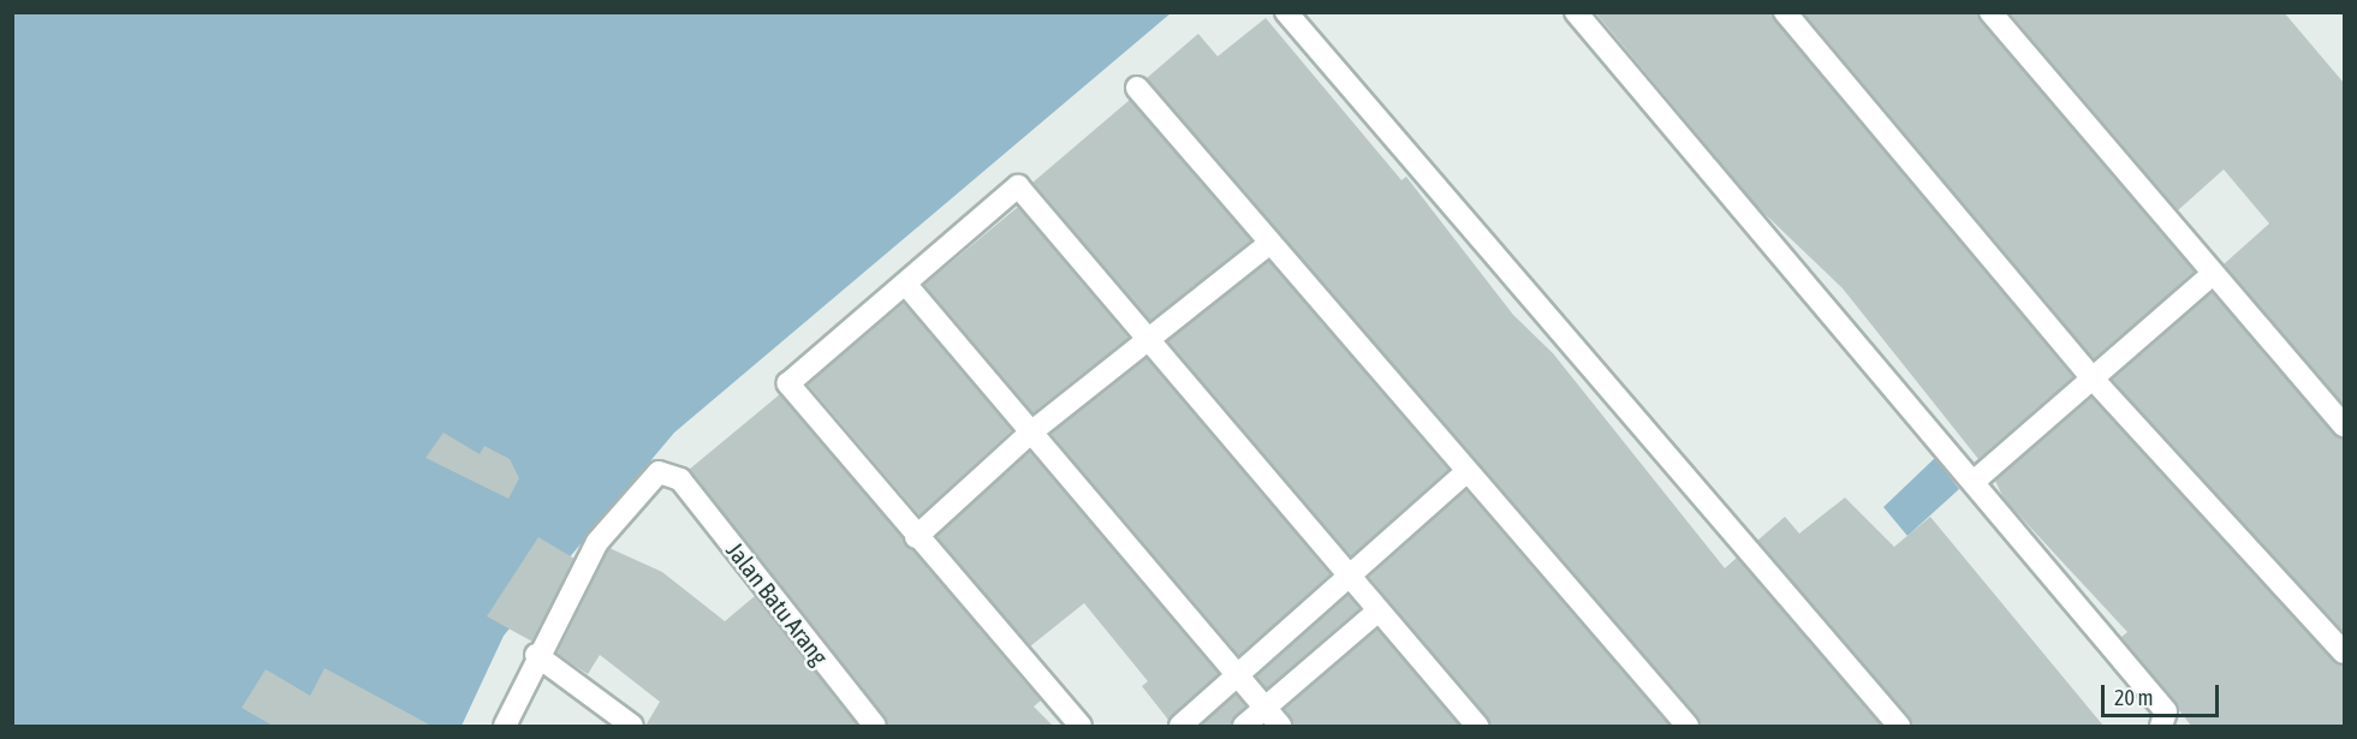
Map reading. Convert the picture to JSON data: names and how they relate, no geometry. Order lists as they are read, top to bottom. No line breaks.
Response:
{"streets":{"street":["Jalan Batu Arang"]},"scale_bar":"20 m"}
